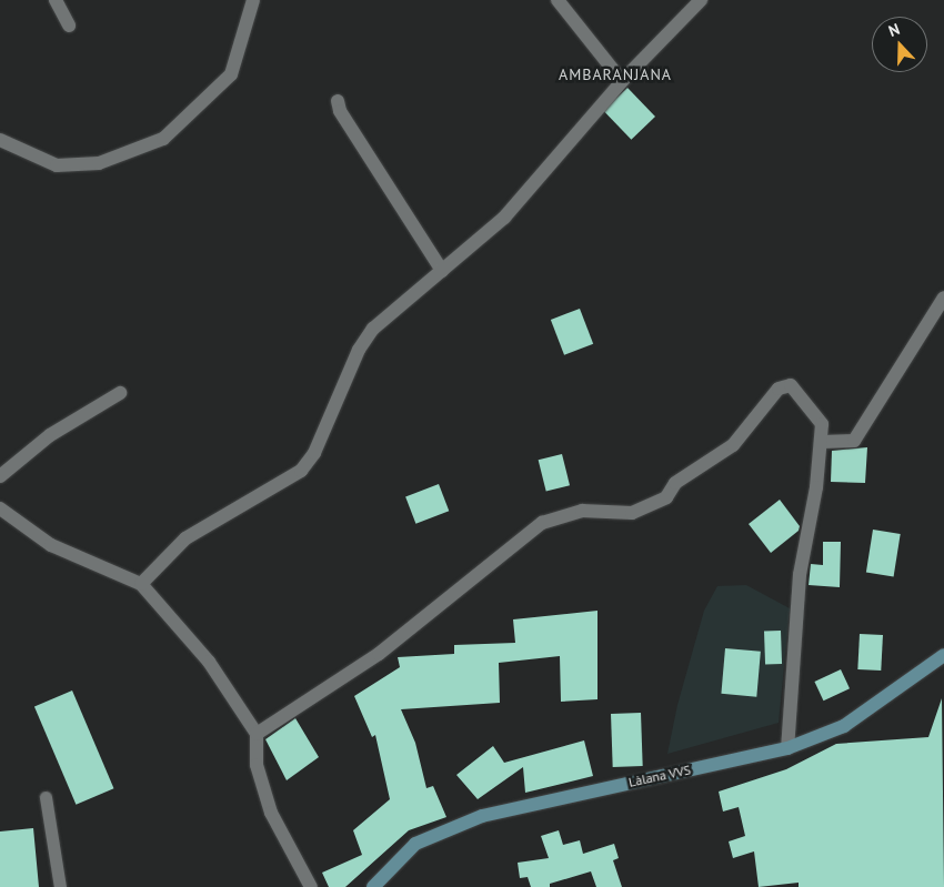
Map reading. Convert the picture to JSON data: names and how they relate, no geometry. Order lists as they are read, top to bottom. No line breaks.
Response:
{"streets":{"main road":["Làlana VVS"]},"districts":["AMBARANJANA"],"north":"top"}
